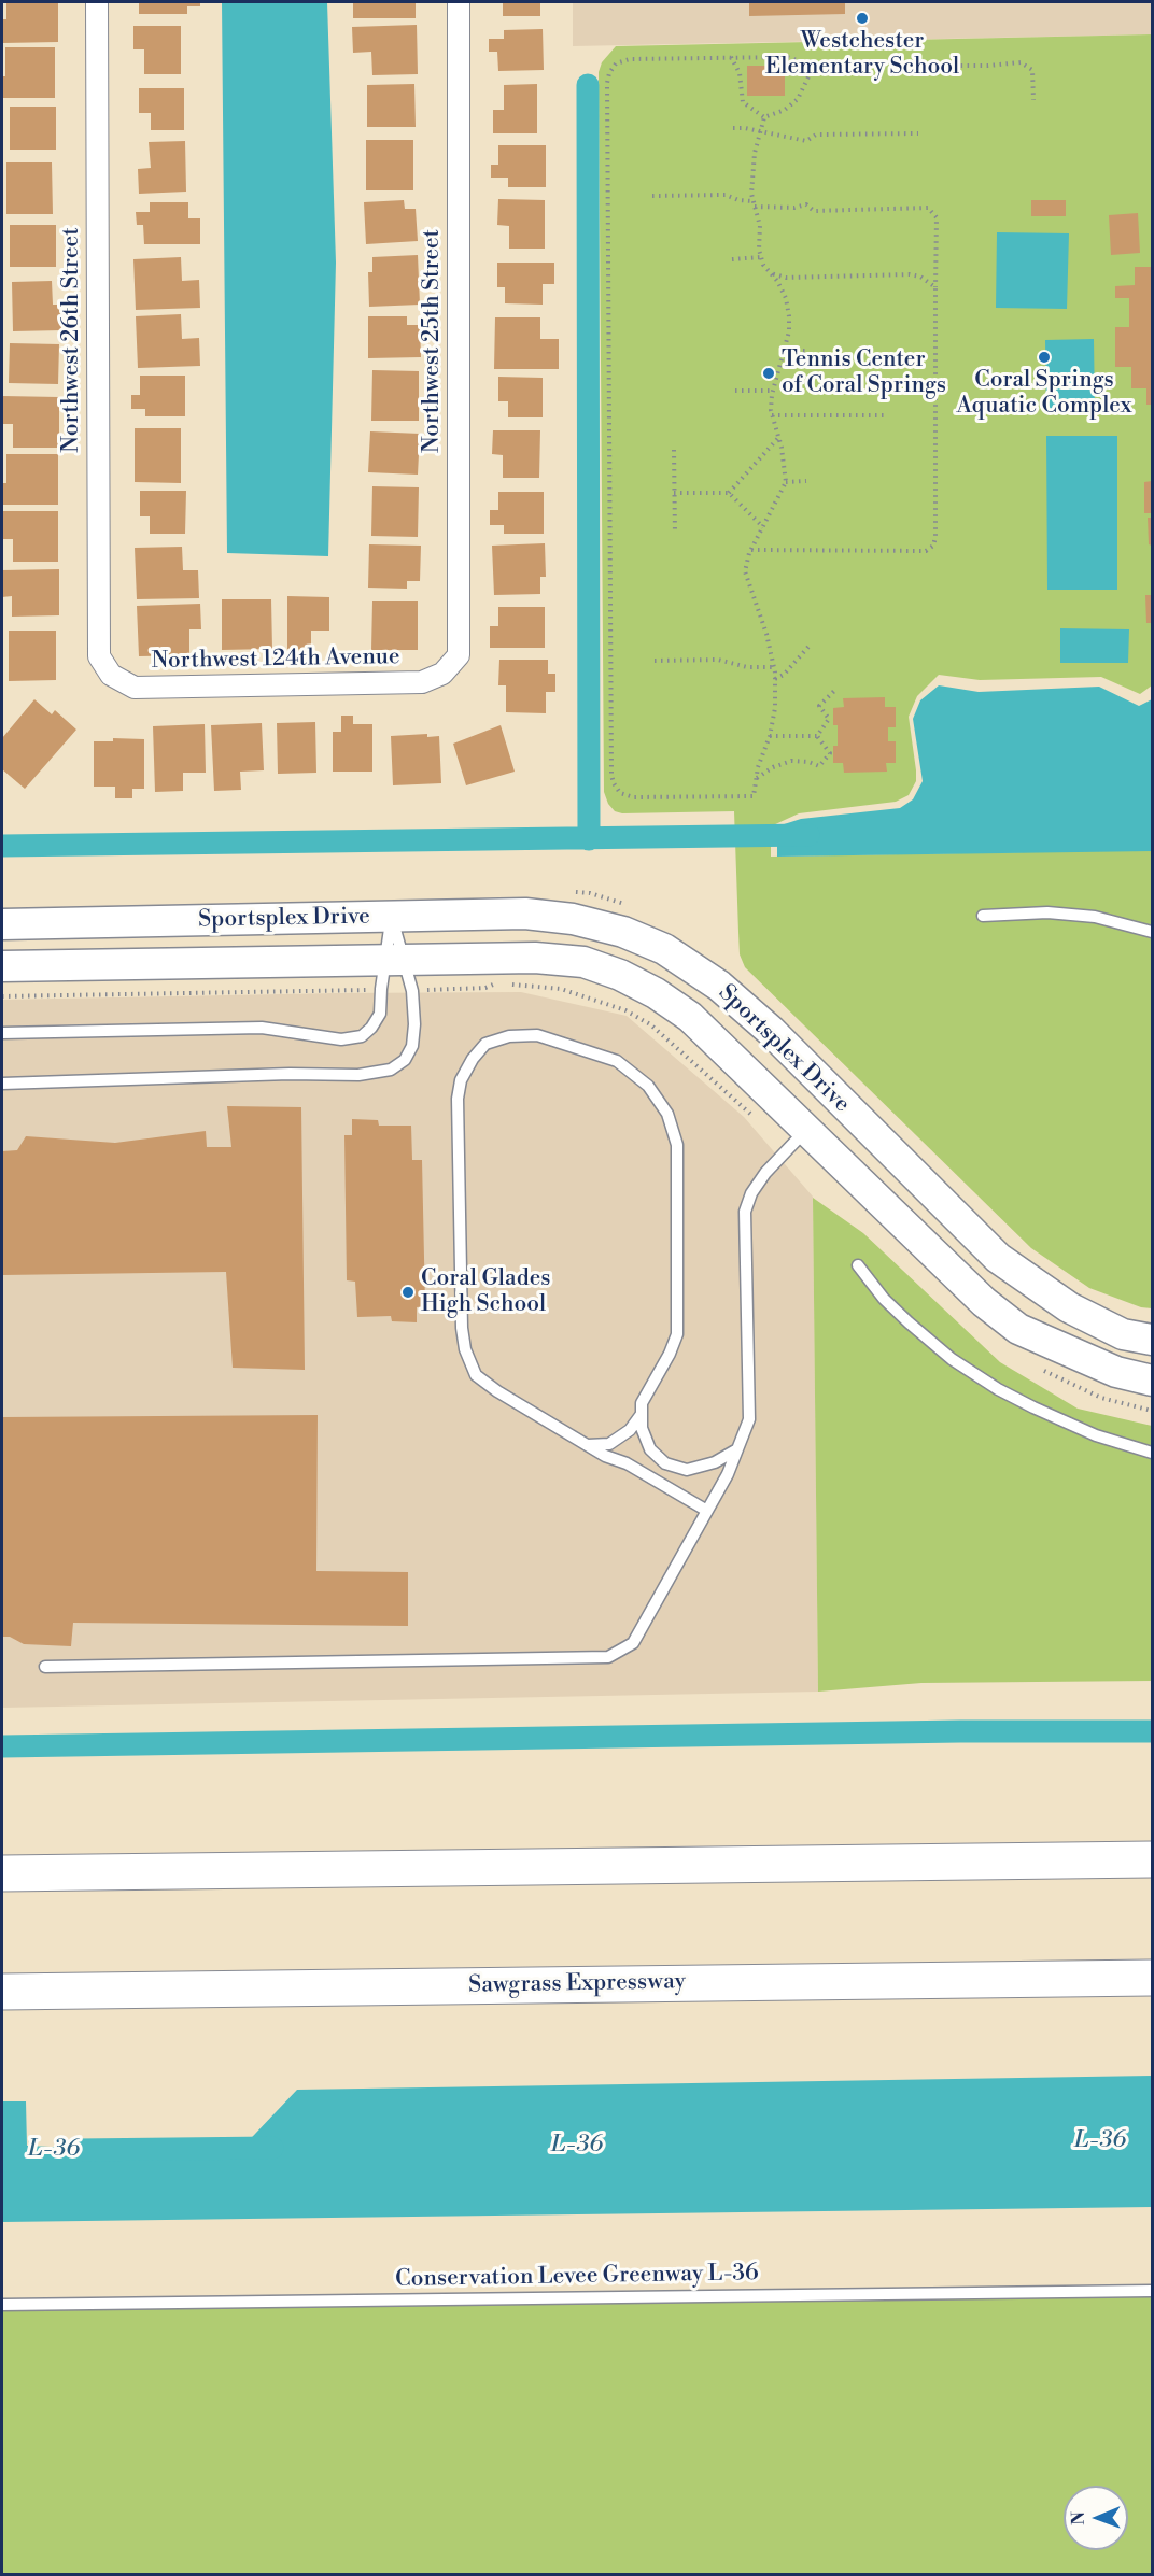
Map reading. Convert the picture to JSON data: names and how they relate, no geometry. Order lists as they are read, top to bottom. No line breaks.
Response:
{"streets":{"highway":["Sawgrass Expressway"],"street":["Northwest 26th Street","Northwest 25th Street","Northwest 124th Avenue","Sportsplex Drive"],"lane":["Conservation Levee Greenway L-36"]},"crossings":[["Northwest 26th Street","Northwest 124th Avenue"],["Northwest 25th Street","Northwest 124th Avenue"]],"water":["L-36"],"places":["Westchester Elementary School","Coral Springs Aquatic Complex","Tennis Center of Coral Springs","Coral Glades High School"],"north":"left"}
